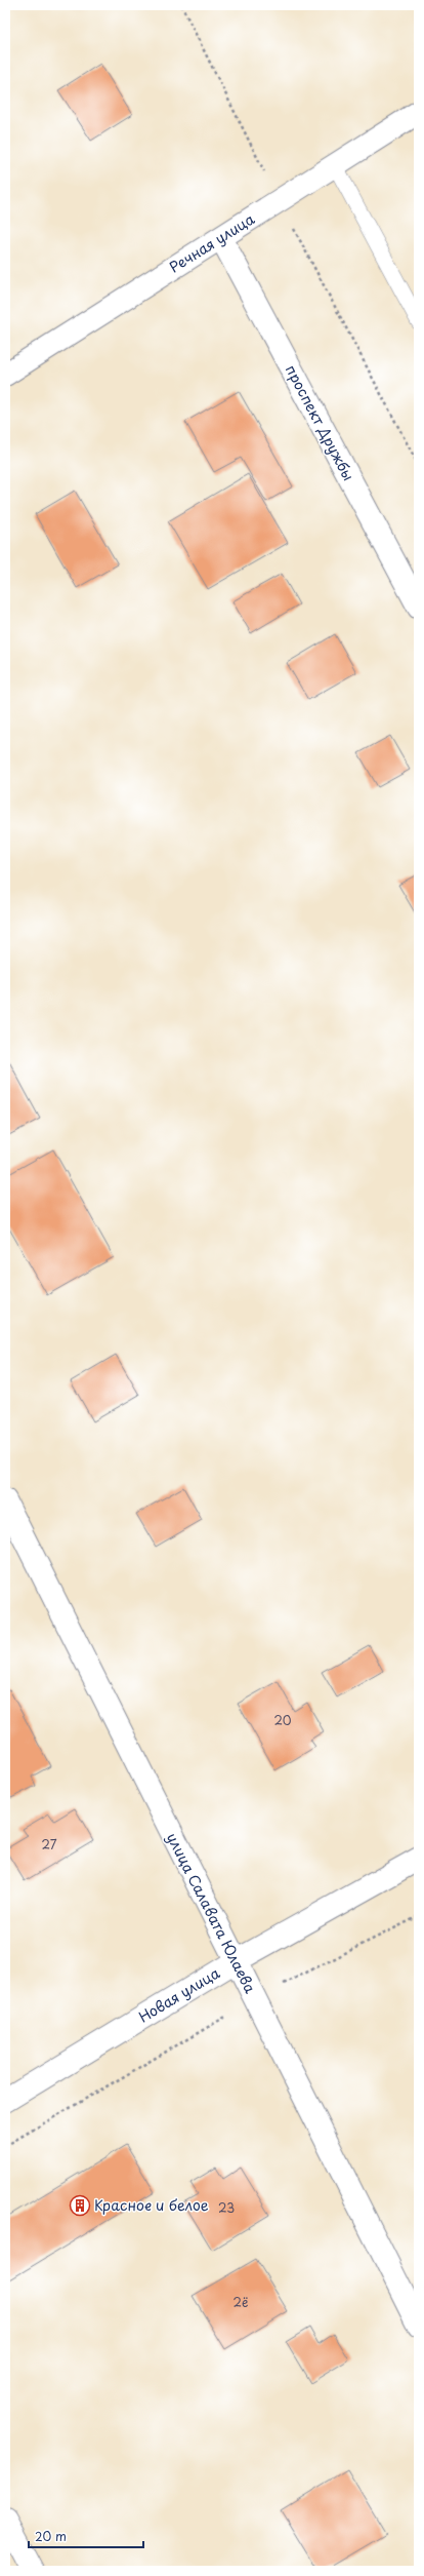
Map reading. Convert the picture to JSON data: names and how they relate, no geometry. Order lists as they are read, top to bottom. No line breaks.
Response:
{"streets":{"street":["Речная улица","проспект Дружбы","улица Салавата Юлаева","Новая улица"]},"crossings":[["Речная улица","проспект Дружбы"],["улица Салавата Юлаева","Новая улица"]],"places":{"building":["Красное и белое"]},"house_numbers":["20","27","23","2ё"],"scale_bar":"20 m"}
